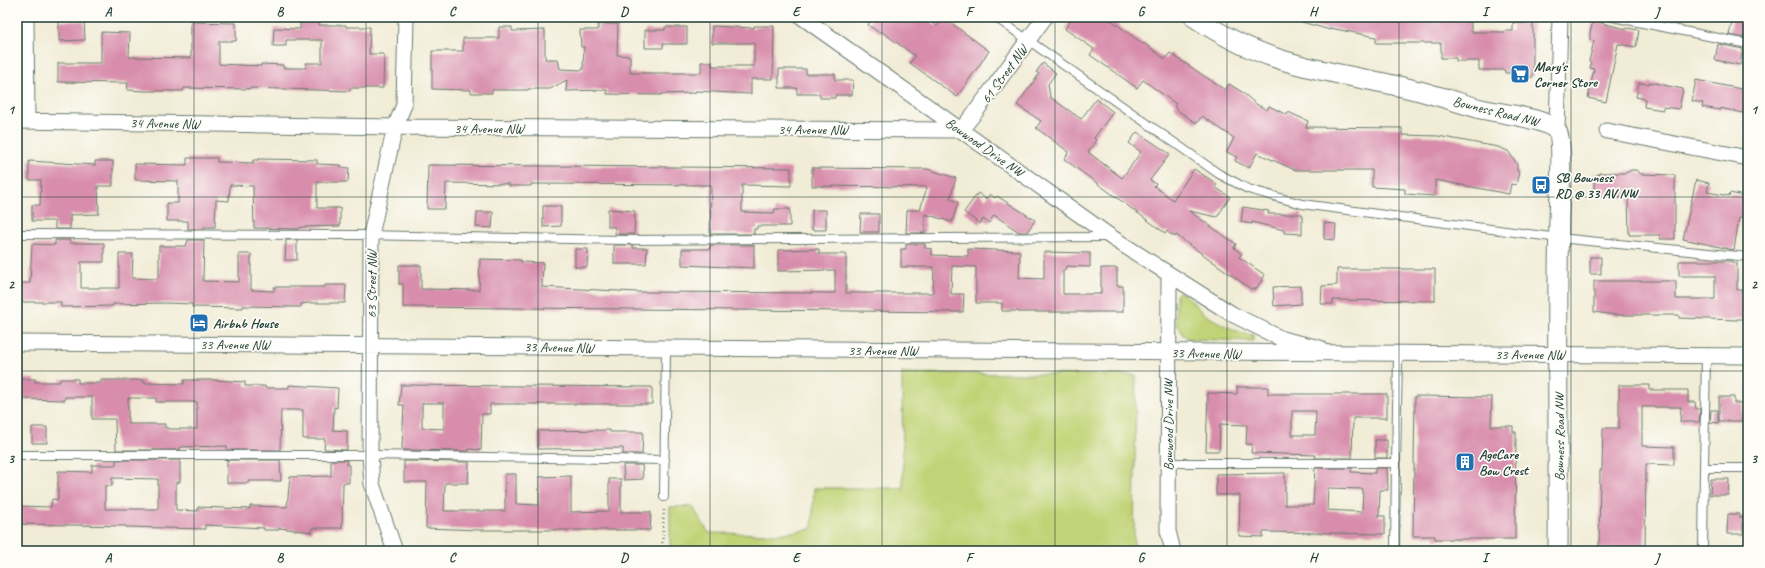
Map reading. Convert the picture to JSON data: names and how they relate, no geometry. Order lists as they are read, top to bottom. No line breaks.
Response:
{"streets":{"street":["61 Street NW","Bowness Road NW","34 Avenue NW","Bowwood Drive NW","63 Street NW","33 Avenue NW"]},"crossings":[["61 Street NW","34 Avenue NW"],["61 Street NW","Bowwood Drive NW"],["Bowness Road NW","33 Avenue NW"],["34 Avenue NW","Bowwood Drive NW"],["34 Avenue NW","63 Street NW"],["Bowwood Drive NW","33 Avenue NW"],["63 Street NW","33 Avenue NW"]],"places":{"supermarket":["Mary's Corner Store"],"bus stop":["SB Bowness RD @ 33 AV NW"],"hotel":["Airbnb House"],"building":["AgeCare Bow Crest"]},"grid":{"columns":["A","B","C","D","E","F","G","H","I","J"],"rows":["1","2","3"]}}
